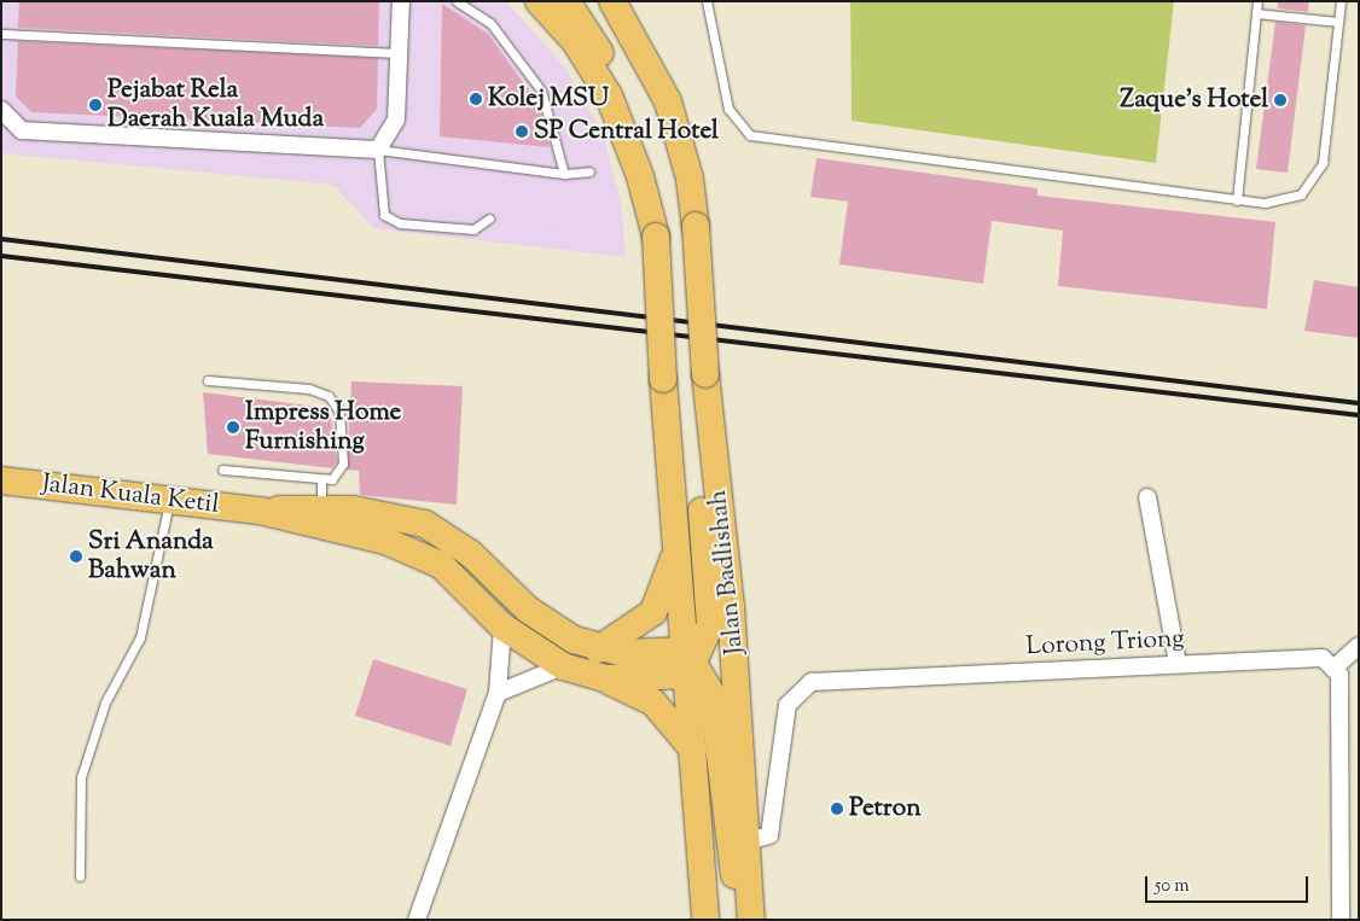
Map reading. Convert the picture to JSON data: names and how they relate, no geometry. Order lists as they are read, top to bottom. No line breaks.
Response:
{"streets":{"main road":["Jalan Kuala Ketil","Jalan Badlishah"],"street":["Lorong Triong"]},"crossings":[["Jalan Kuala Ketil","Jalan Badlishah"],["Jalan Badlishah","Lorong Triong"]],"places":["Kolej MSU","Zaque's Hotel","Pejabat Rela Daerah Kuala Muda","SP Central Hotel","Impress Home Furnishing","Sri Ananda Bahwan","Petron"],"scale_bar":"50 m"}
